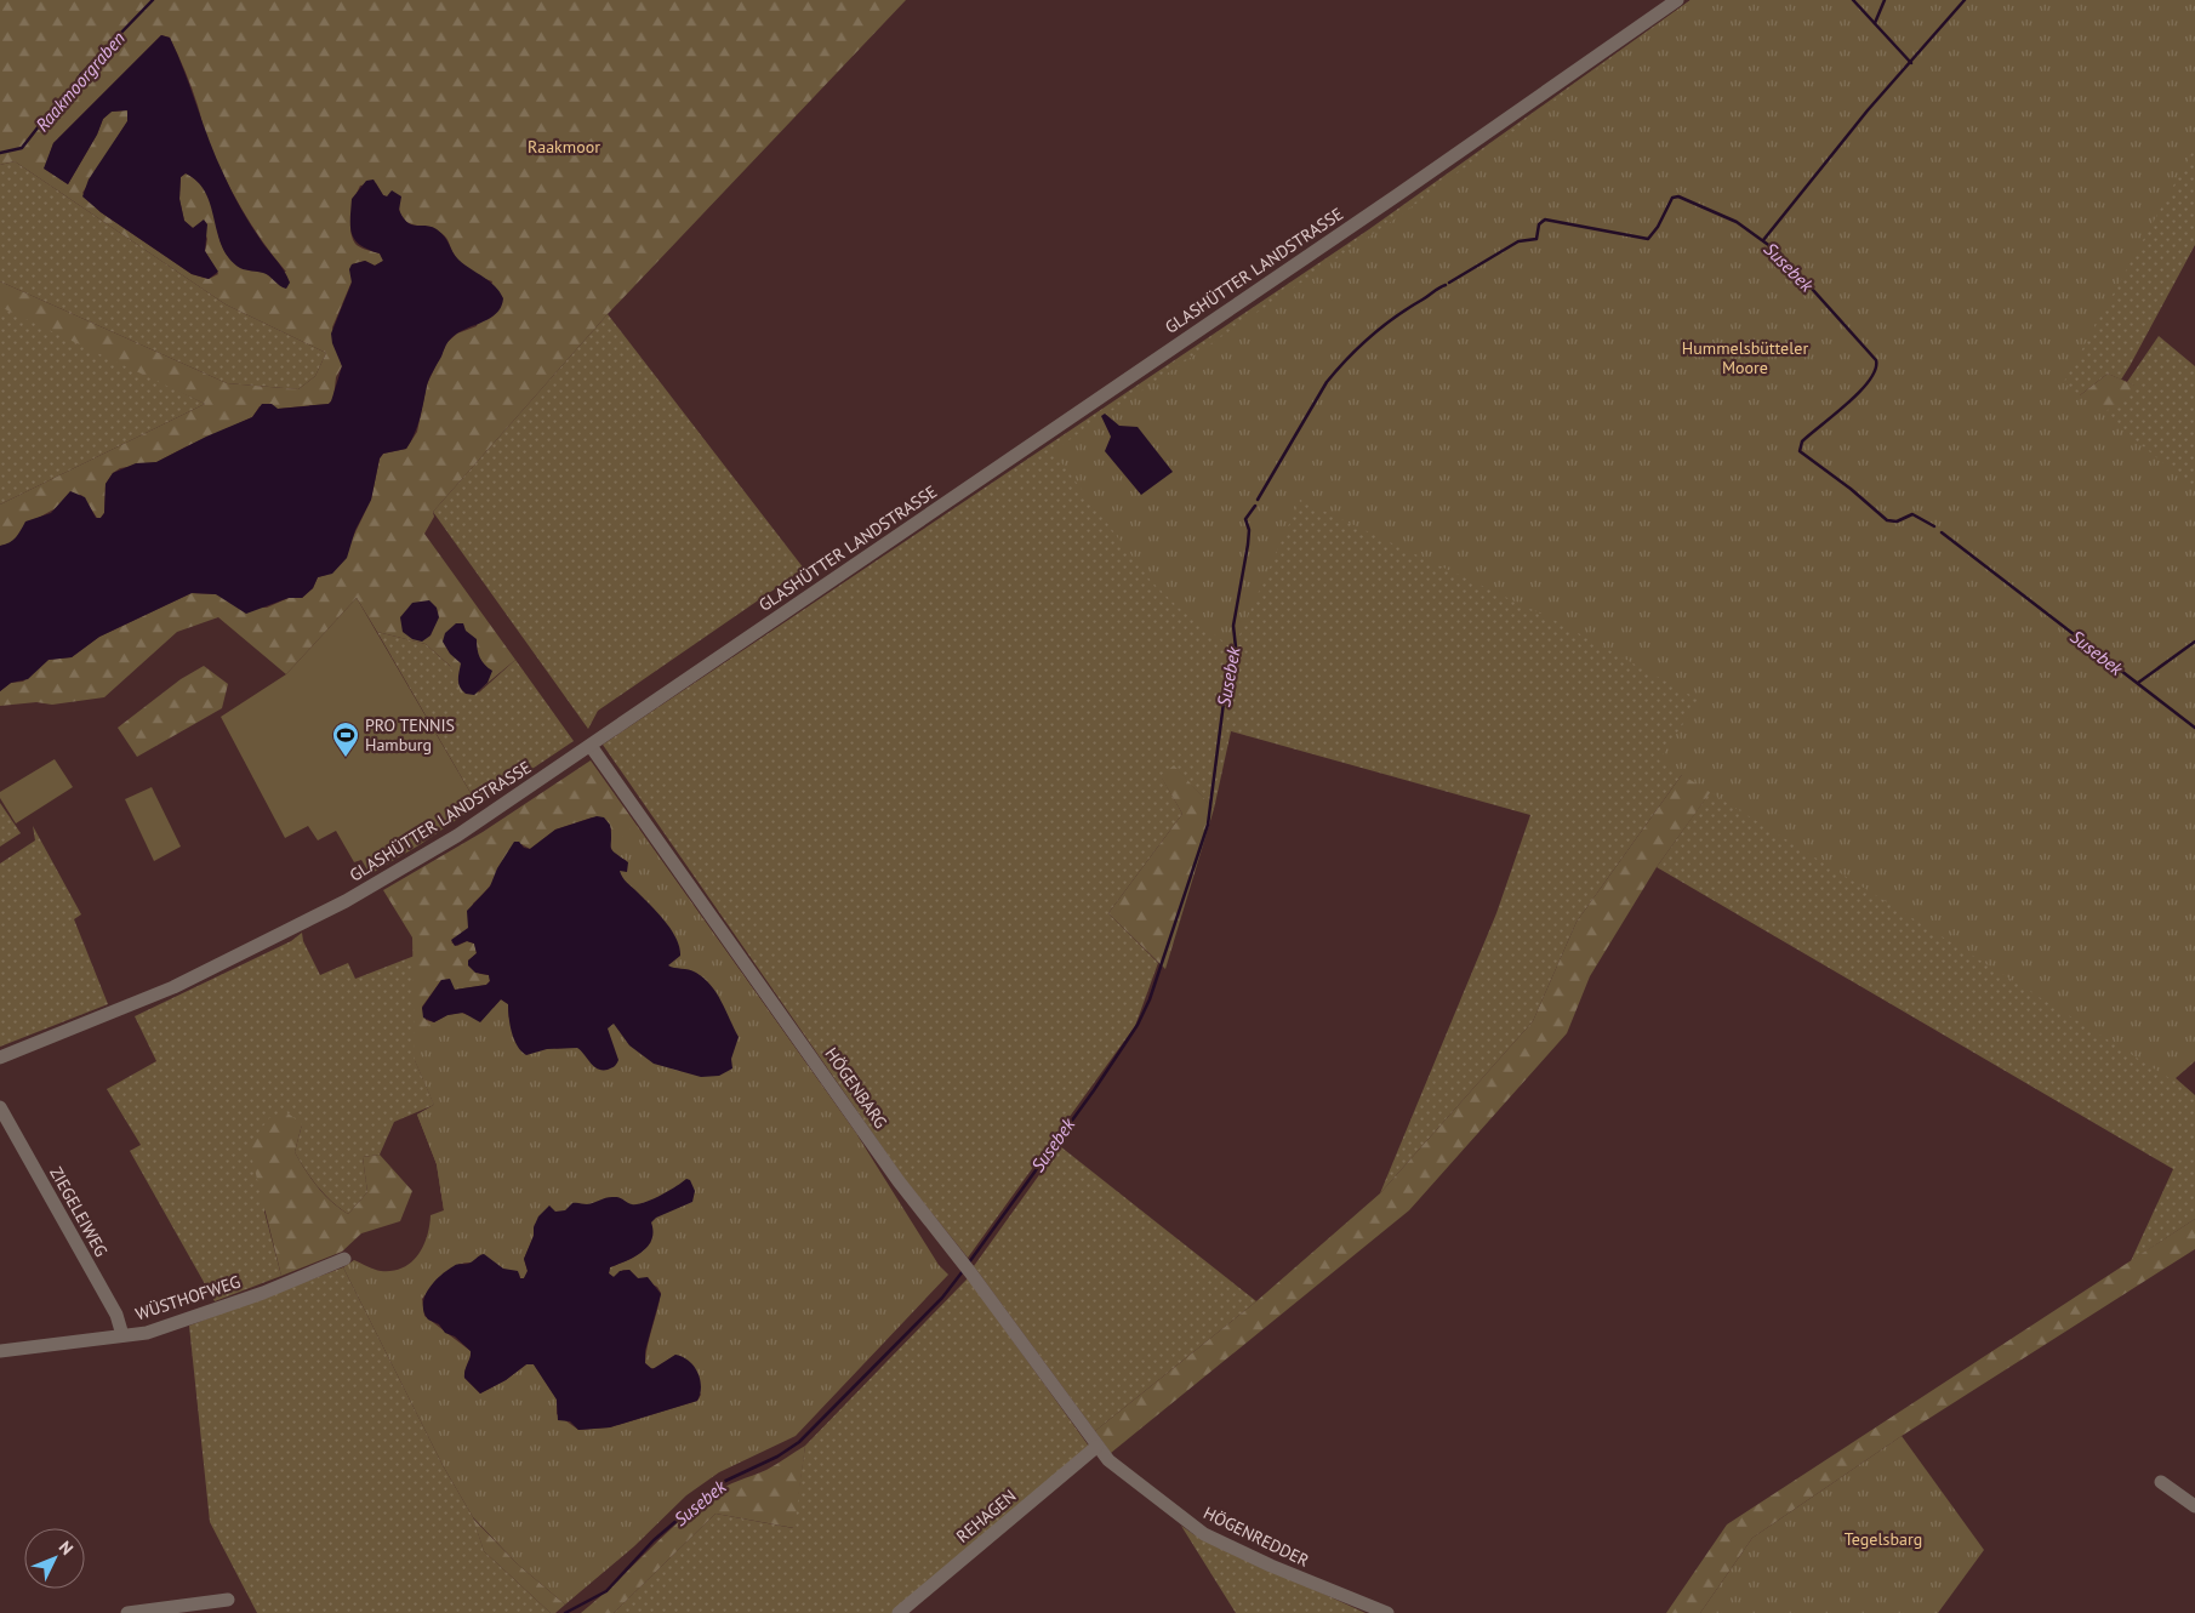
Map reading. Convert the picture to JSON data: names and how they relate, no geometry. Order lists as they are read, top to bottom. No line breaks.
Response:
{"streets":{"street":["GLASHÜTTER LANDSTRASSE","HÖGENBARG","ZIEGELEIWEG","WÜSTHOFWEG","REHAGEN","HÖGENREDDER"]},"crossings":[["GLASHÜTTER LANDSTRASSE","HÖGENBARG"],["HÖGENBARG","REHAGEN"],["HÖGENBARG","HÖGENREDDER"],["ZIEGELEIWEG","WÜSTHOFWEG"],["REHAGEN","HÖGENREDDER"]],"water":["Raakmoorgraben","Susebek"],"parks":["Raakmoor","Hummelsbütteler Moore","Tegelsbarg"],"places":{"sports":["PRO TENNIS Hamburg"]},"north":"top right"}
